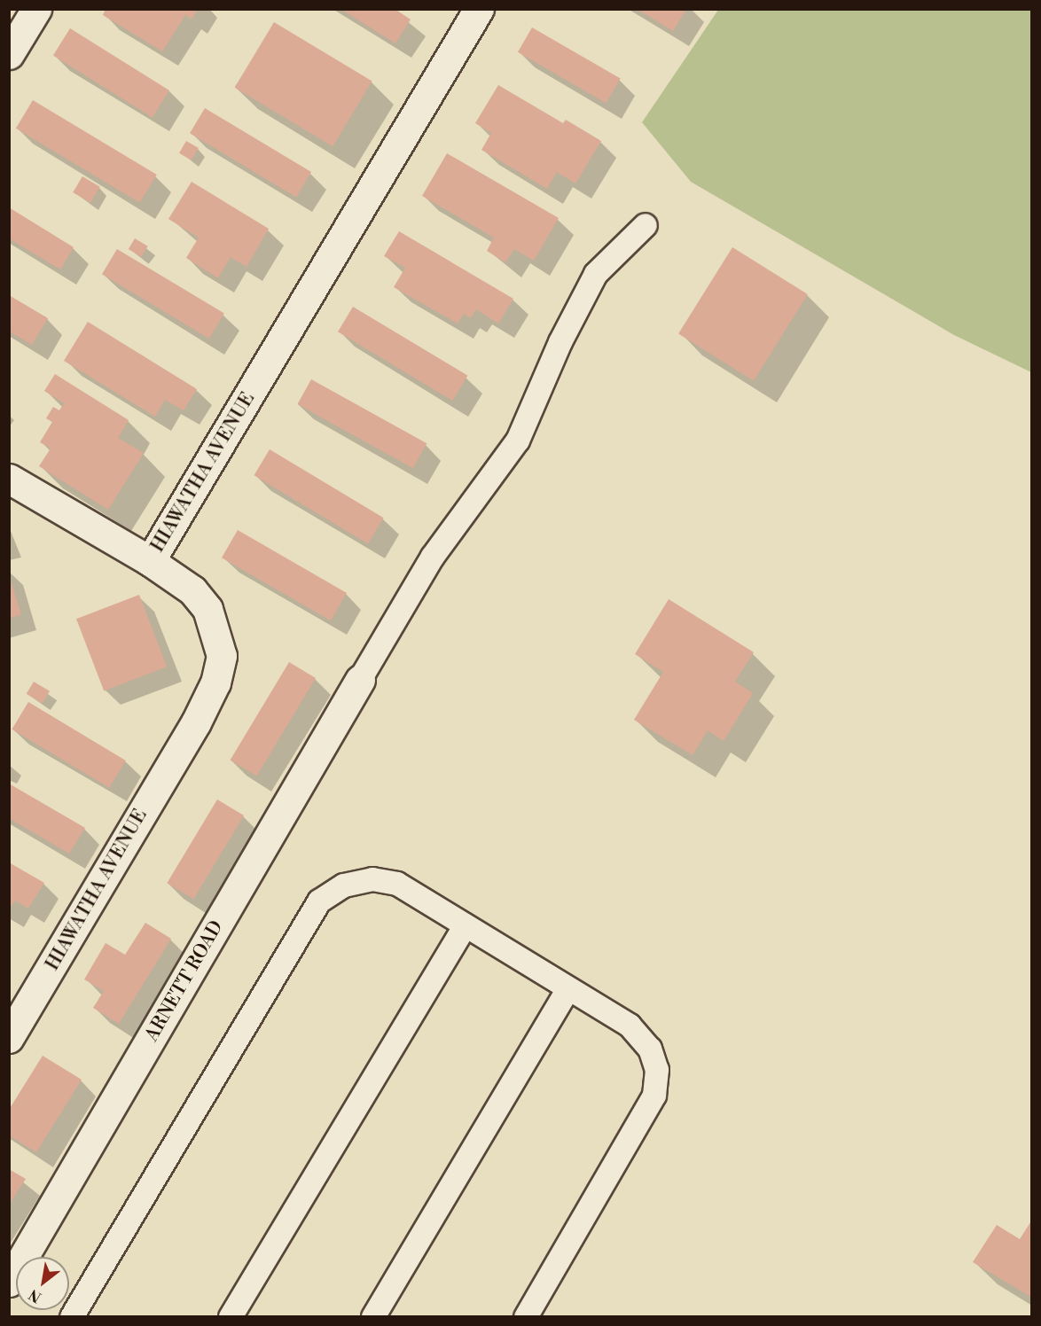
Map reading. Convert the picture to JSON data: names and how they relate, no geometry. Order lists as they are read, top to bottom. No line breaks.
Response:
{"streets":{"street":["HIAWATHA AVENUE","ARNETT ROAD"]},"north":"bottom left"}
